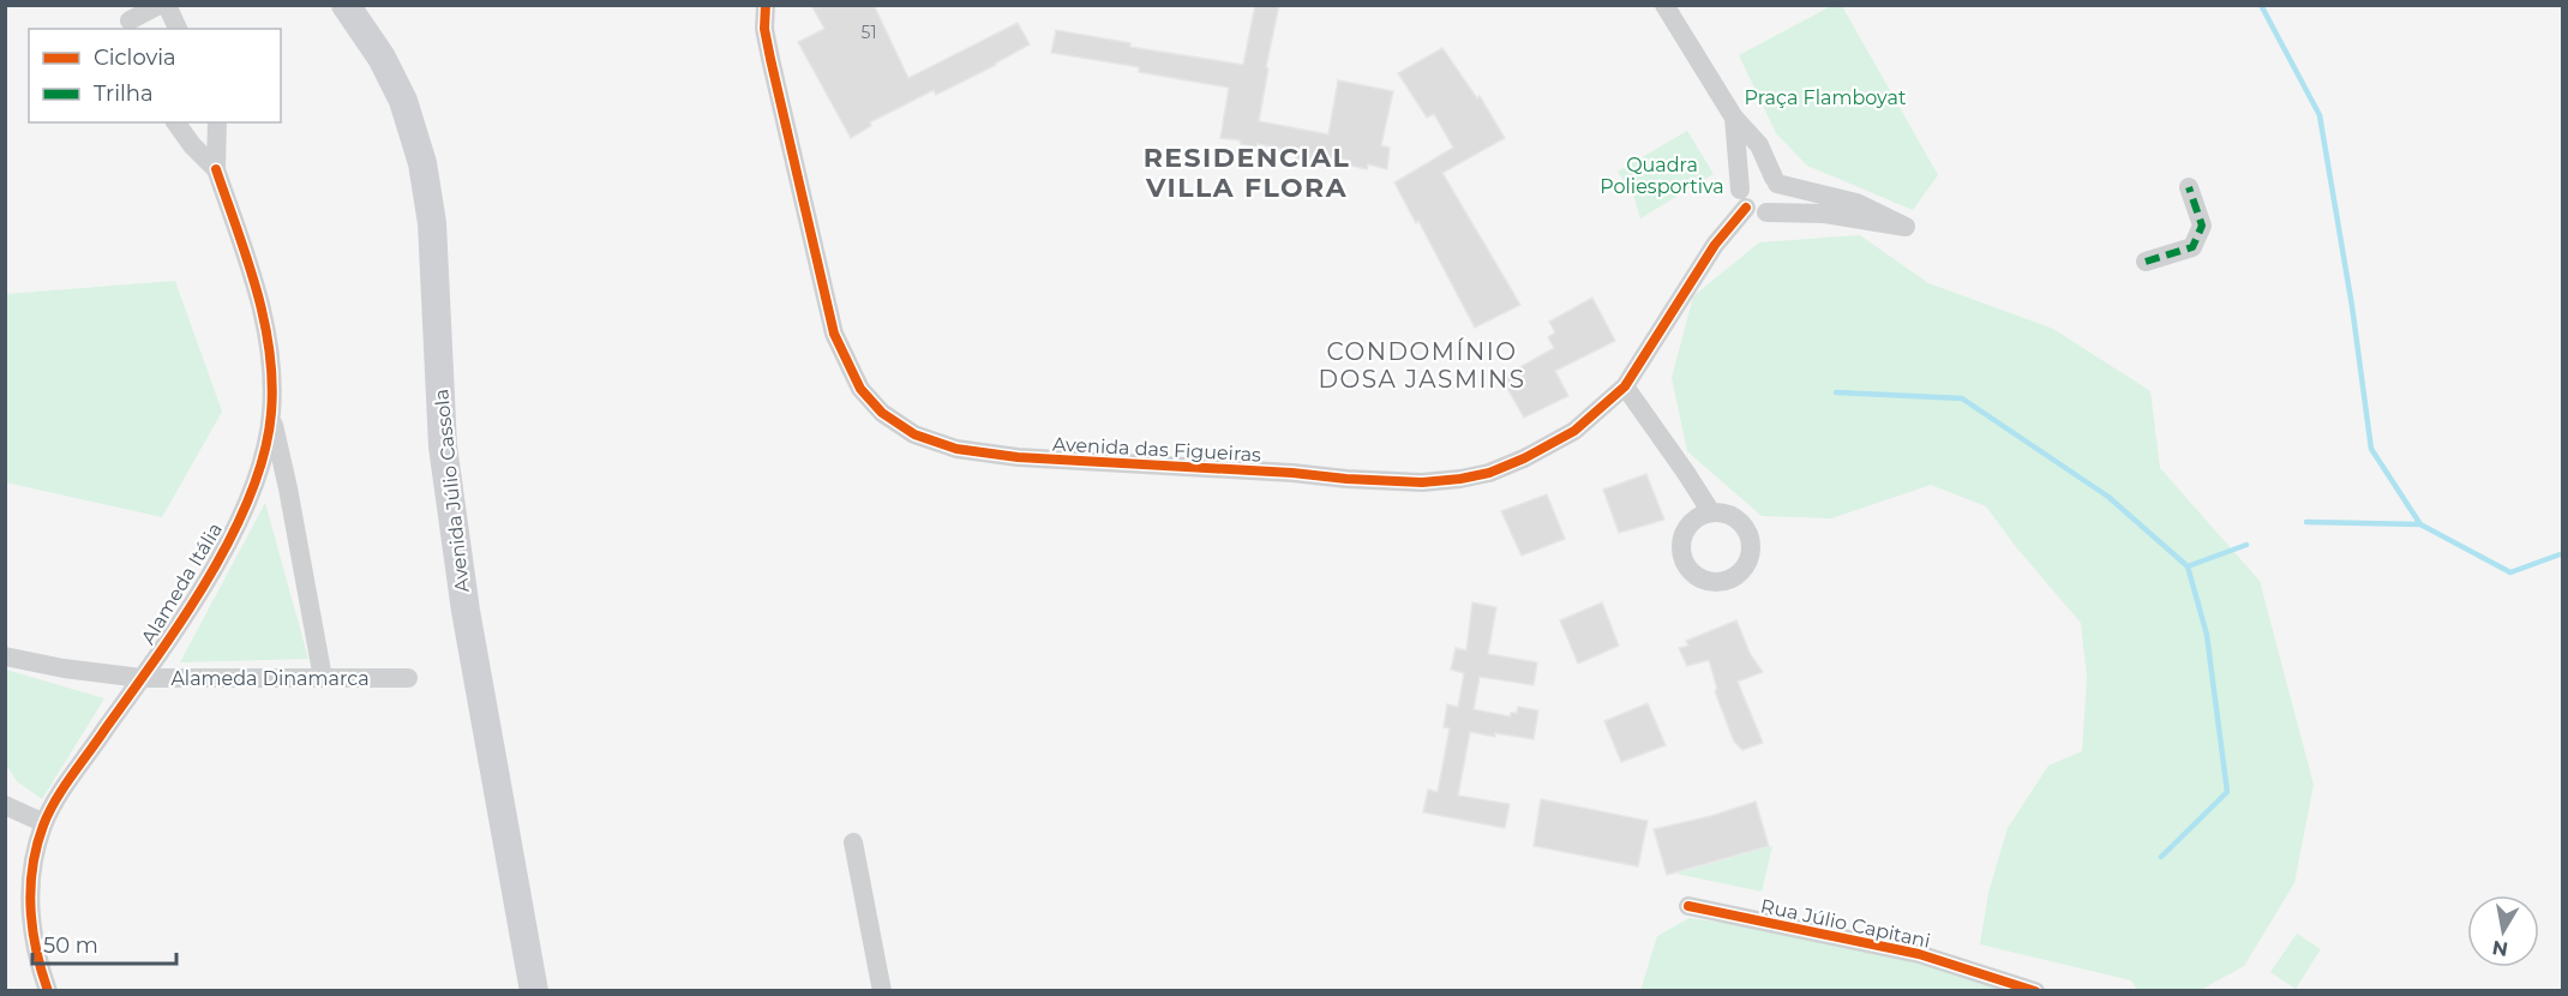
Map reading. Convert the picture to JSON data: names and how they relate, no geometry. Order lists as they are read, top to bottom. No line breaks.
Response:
{"streets":{"main road":["Avenida Júlio Cassola"],"street":["Avenida das Figueiras","Alameda Itália","Alameda Dinamarca","Rua Júlio Capitani"]},"crossings":[["Alameda Itália","Alameda Dinamarca"]],"districts":["RESIDENCIAL VILLA FLORA","CONDOMÍNIO DOSA JASMINS"],"parks":["Praça Flamboyat","Quadra Poliesportiva"],"house_numbers":["51"],"legend":["Ciclovia","Trilha"],"scale_bar":"50 m","north":"bottom"}
